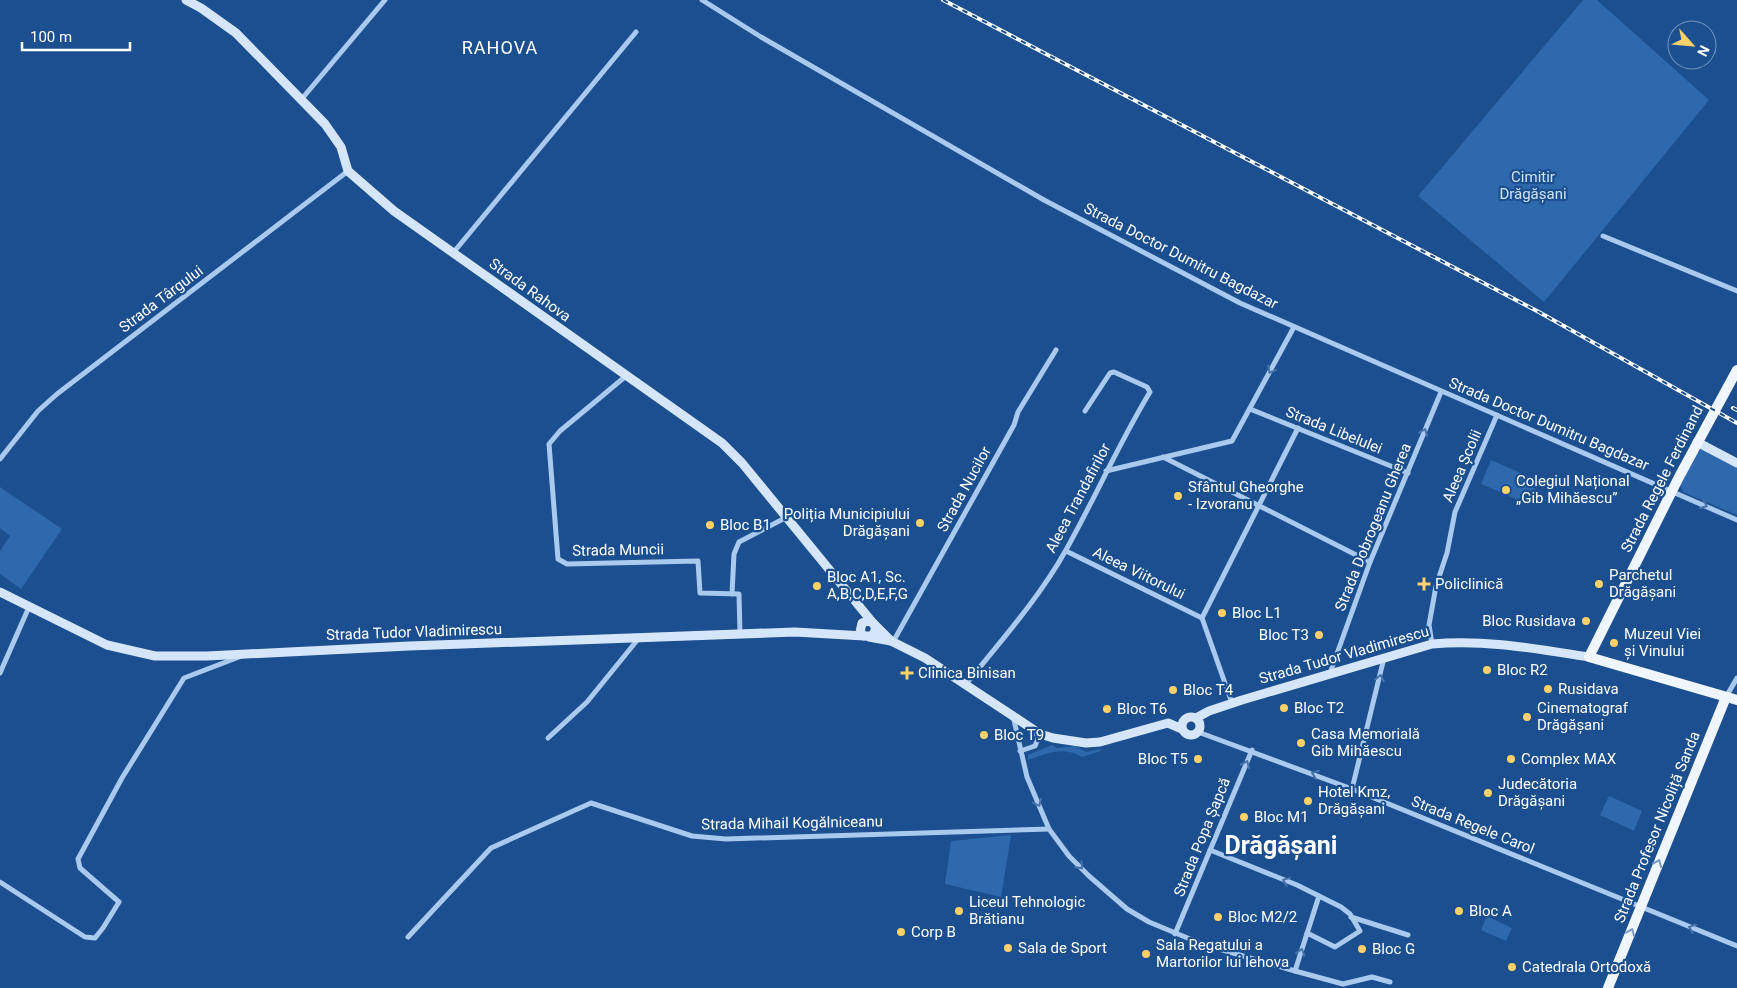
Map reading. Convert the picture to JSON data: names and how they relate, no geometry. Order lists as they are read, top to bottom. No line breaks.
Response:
{"streets":{"main road":["Strada Rahova","Strada Regele Ferdinand","Strada Tudor Vladimirescu","Strada Profesor Nicoliță Sanda"],"street":["Strada Doctor Dumitru Bagdazar","Strada Târgului","Strada Libelulei","Aleea Școlii","Strada Nucilor","Aleea Trandafirilor","Strada Dobrogeanu Gherea","Strada Muncii","Aleea Viitorului","Strada Mihail Kogălniceanu","Strada Regele Carol","Strada Popa Șapcă"]},"crossings":[["Strada Doctor Dumitru Bagdazar","Aleea Școlii"],["Strada Doctor Dumitru Bagdazar","Strada Regele Ferdinand"],["Strada Doctor Dumitru Bagdazar","Strada Dobrogeanu Gherea"],["Strada Rahova","Strada Târgului"],["Strada Rahova","Strada Muncii"],["Strada Rahova","Strada Tudor Vladimirescu"],["Strada Libelulei","Strada Dobrogeanu Gherea"],["Aleea Școlii","Strada Tudor Vladimirescu"],["Strada Regele Ferdinand","Strada Tudor Vladimirescu"],["Strada Nucilor","Strada Tudor Vladimirescu"],["Aleea Trandafirilor","Aleea Viitorului"],["Aleea Trandafirilor","Strada Tudor Vladimirescu"],["Strada Dobrogeanu Gherea","Strada Tudor Vladimirescu"],["Strada Tudor Vladimirescu","Strada Regele Carol"],["Strada Tudor Vladimirescu","Strada Profesor Nicoliță Sanda"],["Strada Regele Carol","Strada Profesor Nicoliță Sanda"],["Strada Regele Carol","Strada Popa Șapcă"]],"one_way":["Strada Regele Carol","Strada Profesor Nicoliță Sanda","Strada Popa Șapcă"],"districts":["RAHOVA","Drăgășani"],"parks":["Cimitir Drăgășani"],"places":{"other":["Colegiul Național „Gib Mihăescu”","Sfântul Gheorghe - Izvoranu","Poliția Municipiului Drăgășani","Bloc B1","Parchetul Drăgășani","Bloc A1, Sc. A,B,C,D,E,F,G","Bloc L1","Bloc Rusidava","Bloc T3","Muzeul Viei și Vinului","Bloc R2","Rusidava","Bloc T4","Bloc T2","Bloc T6","Cinematograf Drăgășani","Bloc T9","Casa Memorială Gib Mihăescu","Bloc T5","Complex MAX","Judecătoria Drăgășani","Hotel Kmz, Drăgășani","Bloc M1","Liceul Tehnologic Brătianu","Bloc A","Bloc M2/2","Corp B","Sala de Sport","Bloc G","Sala Regatului a Martorilor lui Iehova","Catedrala Ortodoxă"],"health":["Policlinică","Clinica Binisan"]},"scale_bar":"100 m","north":"bottom right"}
